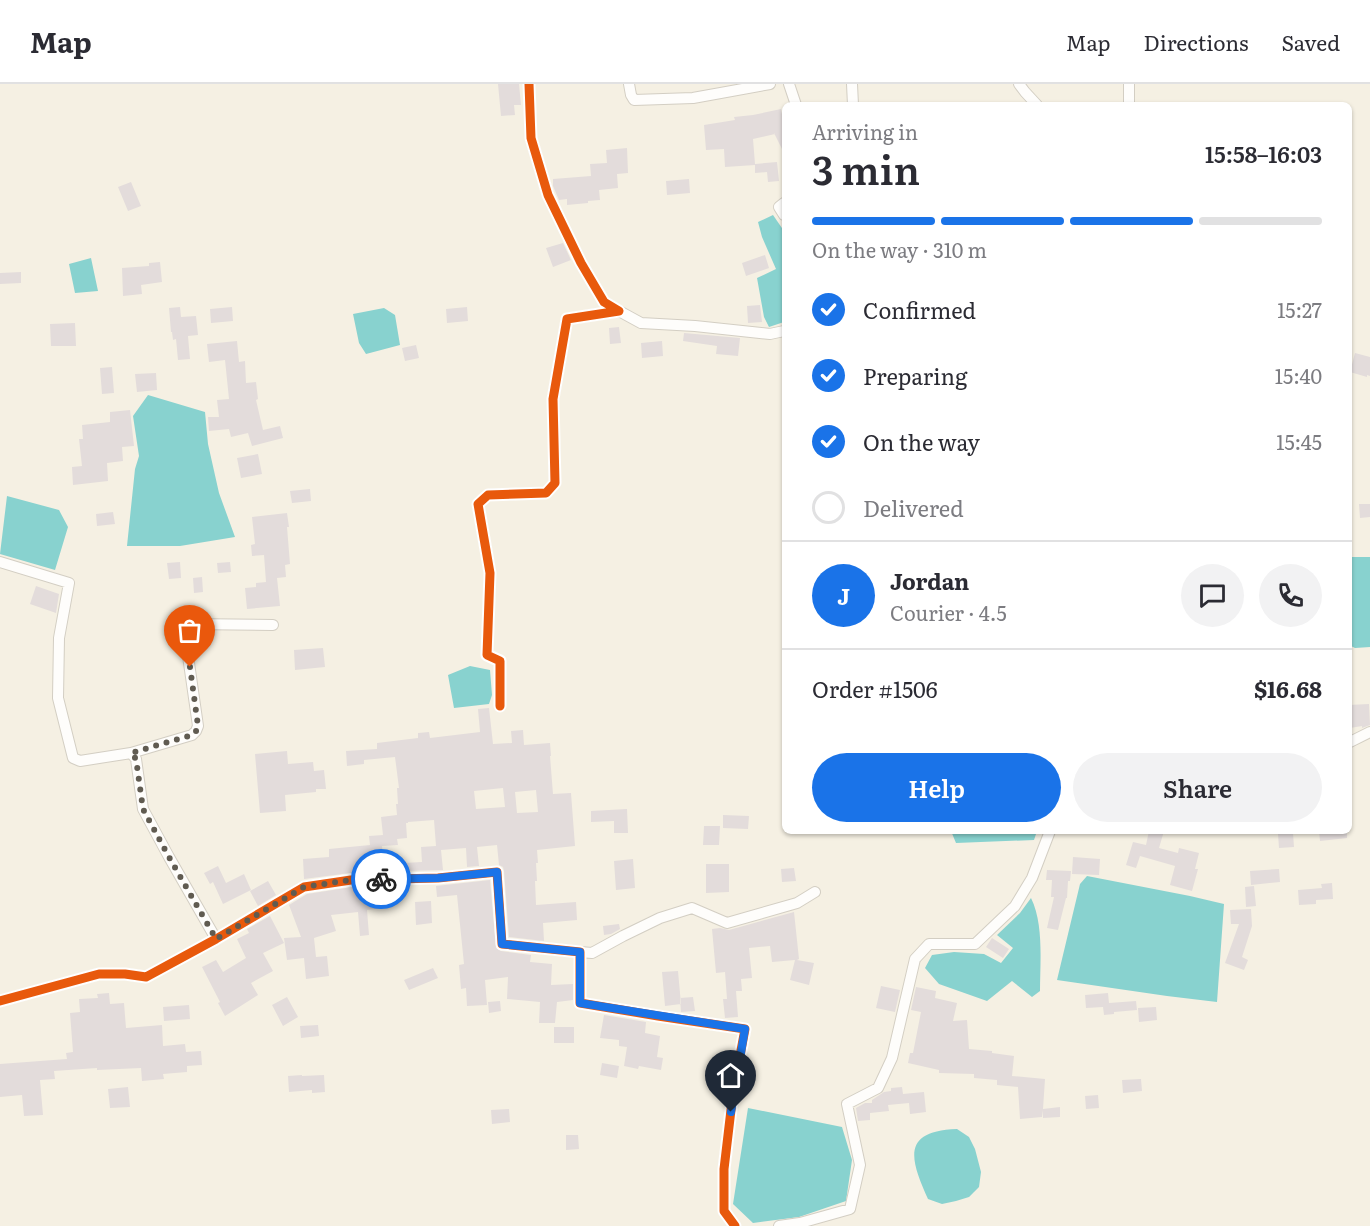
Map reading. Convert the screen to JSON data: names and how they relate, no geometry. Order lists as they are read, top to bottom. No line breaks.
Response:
{"page":{"header":"Map","nav":["Map","Directions","Saved"],"heading":["3 min","Arriving in","15:58–16:03"],"panel":["Jordan","Courier · 4.5","Order #1506","$16.68"],"bar":"On the way · 310 m","list":[["Confirmed","15:27"],["Preparing","15:40"],["On the way","15:45"],"Delivered"],"round":"J","buttons":["Help","Share"]}}
